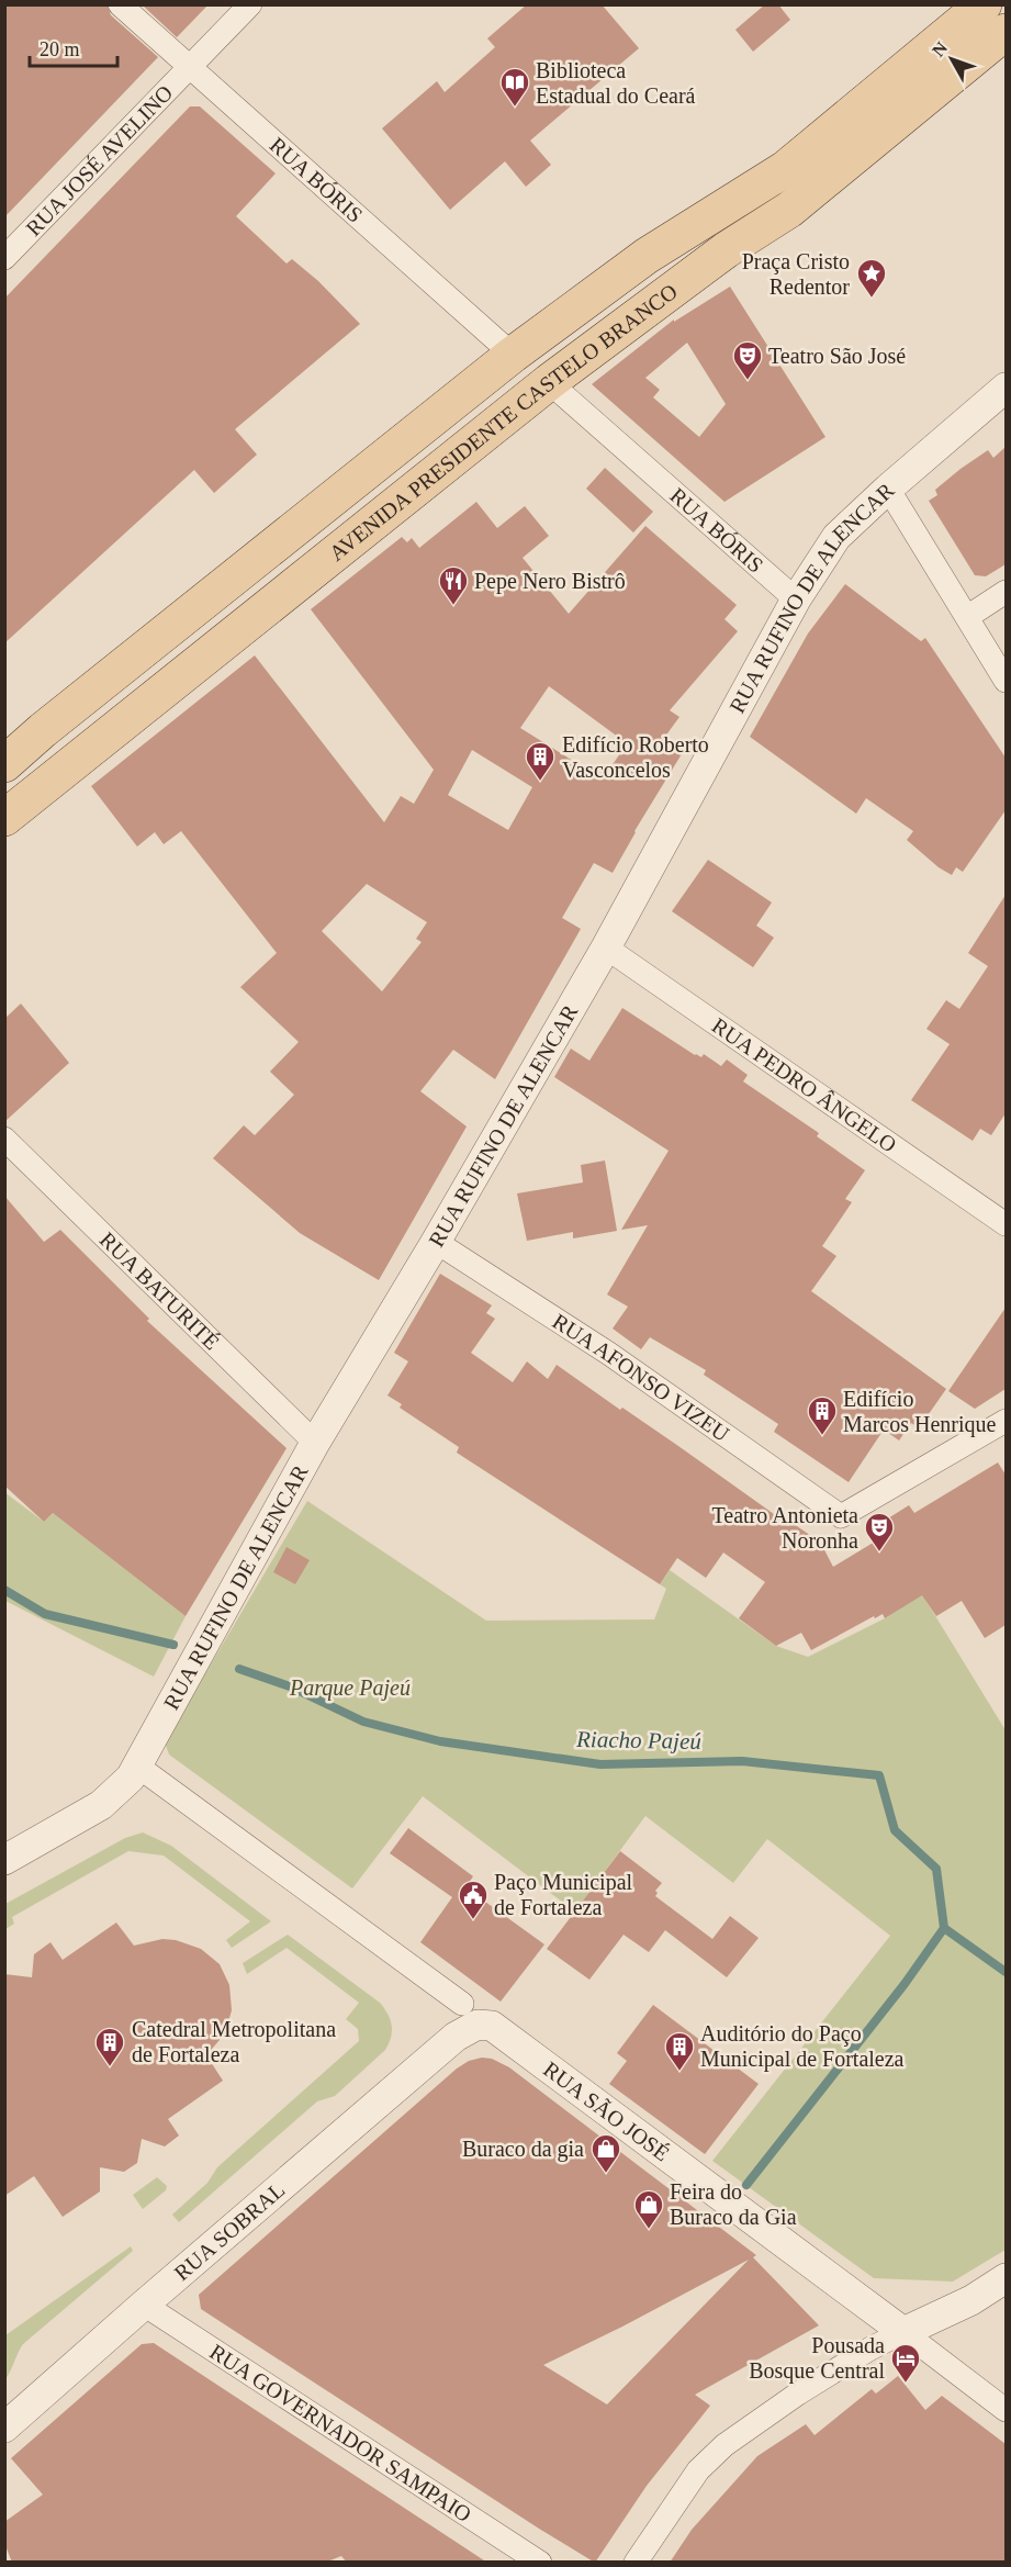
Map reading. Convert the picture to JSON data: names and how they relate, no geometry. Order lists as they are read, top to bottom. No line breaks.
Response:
{"streets":{"main road":["AVENIDA PRESIDENTE CASTELO BRANCO"],"street":["RUA JOSÉ AVELINO","RUA BÓRIS","RUA RUFINO DE ALENCAR","RUA PEDRO ÂNGELO","RUA BATURITÉ","RUA AFONSO VIZEU","RUA SÃO JOSÉ","RUA SOBRAL","RUA GOVERNADOR SAMPAIO"]},"crossings":[["RUA JOSÉ AVELINO","RUA BÓRIS"],["RUA BÓRIS","AVENIDA PRESIDENTE CASTELO BRANCO"],["RUA BÓRIS","RUA RUFINO DE ALENCAR"],["RUA RUFINO DE ALENCAR","RUA PEDRO ÂNGELO"],["RUA RUFINO DE ALENCAR","RUA BATURITÉ"],["RUA RUFINO DE ALENCAR","RUA AFONSO VIZEU"],["RUA SÃO JOSÉ","RUA SOBRAL"],["RUA SOBRAL","RUA GOVERNADOR SAMPAIO"]],"water":["Riacho Pajeú"],"parks":["Parque Pajeú"],"places":{"library":["Biblioteca Estadual do Ceará"],"place":["Praça Cristo Redentor"],"theatre":["Teatro São José","Teatro Antonieta Noronha"],"restaurant":["Pepe Nero Bistrô"],"building":["Edifício Roberto Vasconcelos","Edifício Marcos Henrique","Catedral Metropolitana de Fortaleza","Auditório do Paço Municipal de Fortaleza"],"public building":["Paço Municipal de Fortaleza"],"shop":["Buraco da gia","Feira do Buraco da Gia"],"hotel":["Pousada Bosque Central"]},"scale_bar":"20 m","north":"top left"}
